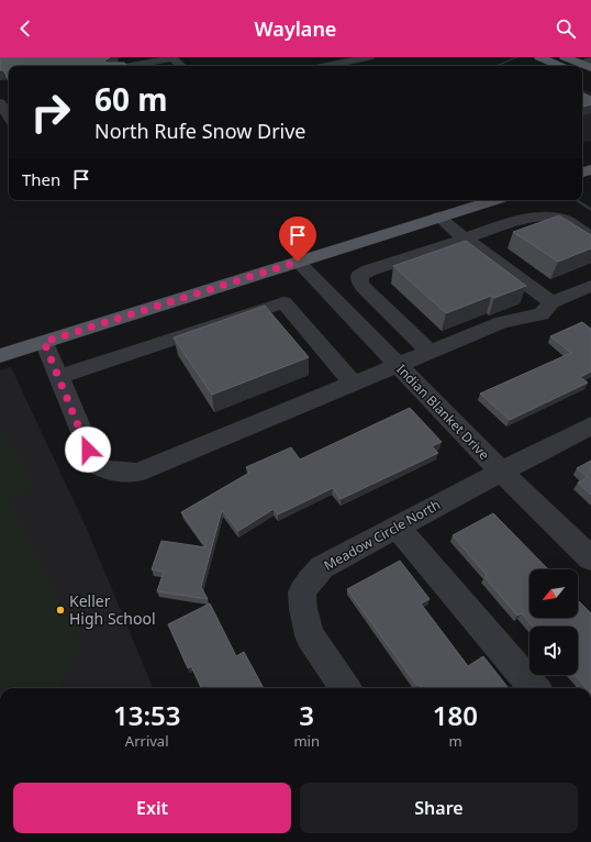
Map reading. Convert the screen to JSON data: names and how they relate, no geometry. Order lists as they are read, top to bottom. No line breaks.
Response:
{"streets":{"street":["Indian Blanket Drive","Meadow Circle North"]},"crossings":[["Indian Blanket Drive","Meadow Circle North"]],"places":["Keller High School"],"north":"bottom left","page":{"header":"Waylane","turn":["60 m","North Rufe Snow Drive"],"then":"Then","eta":["13:53","Arrival","3","min","180","m"],"buttons":["Exit","Share"]}}
